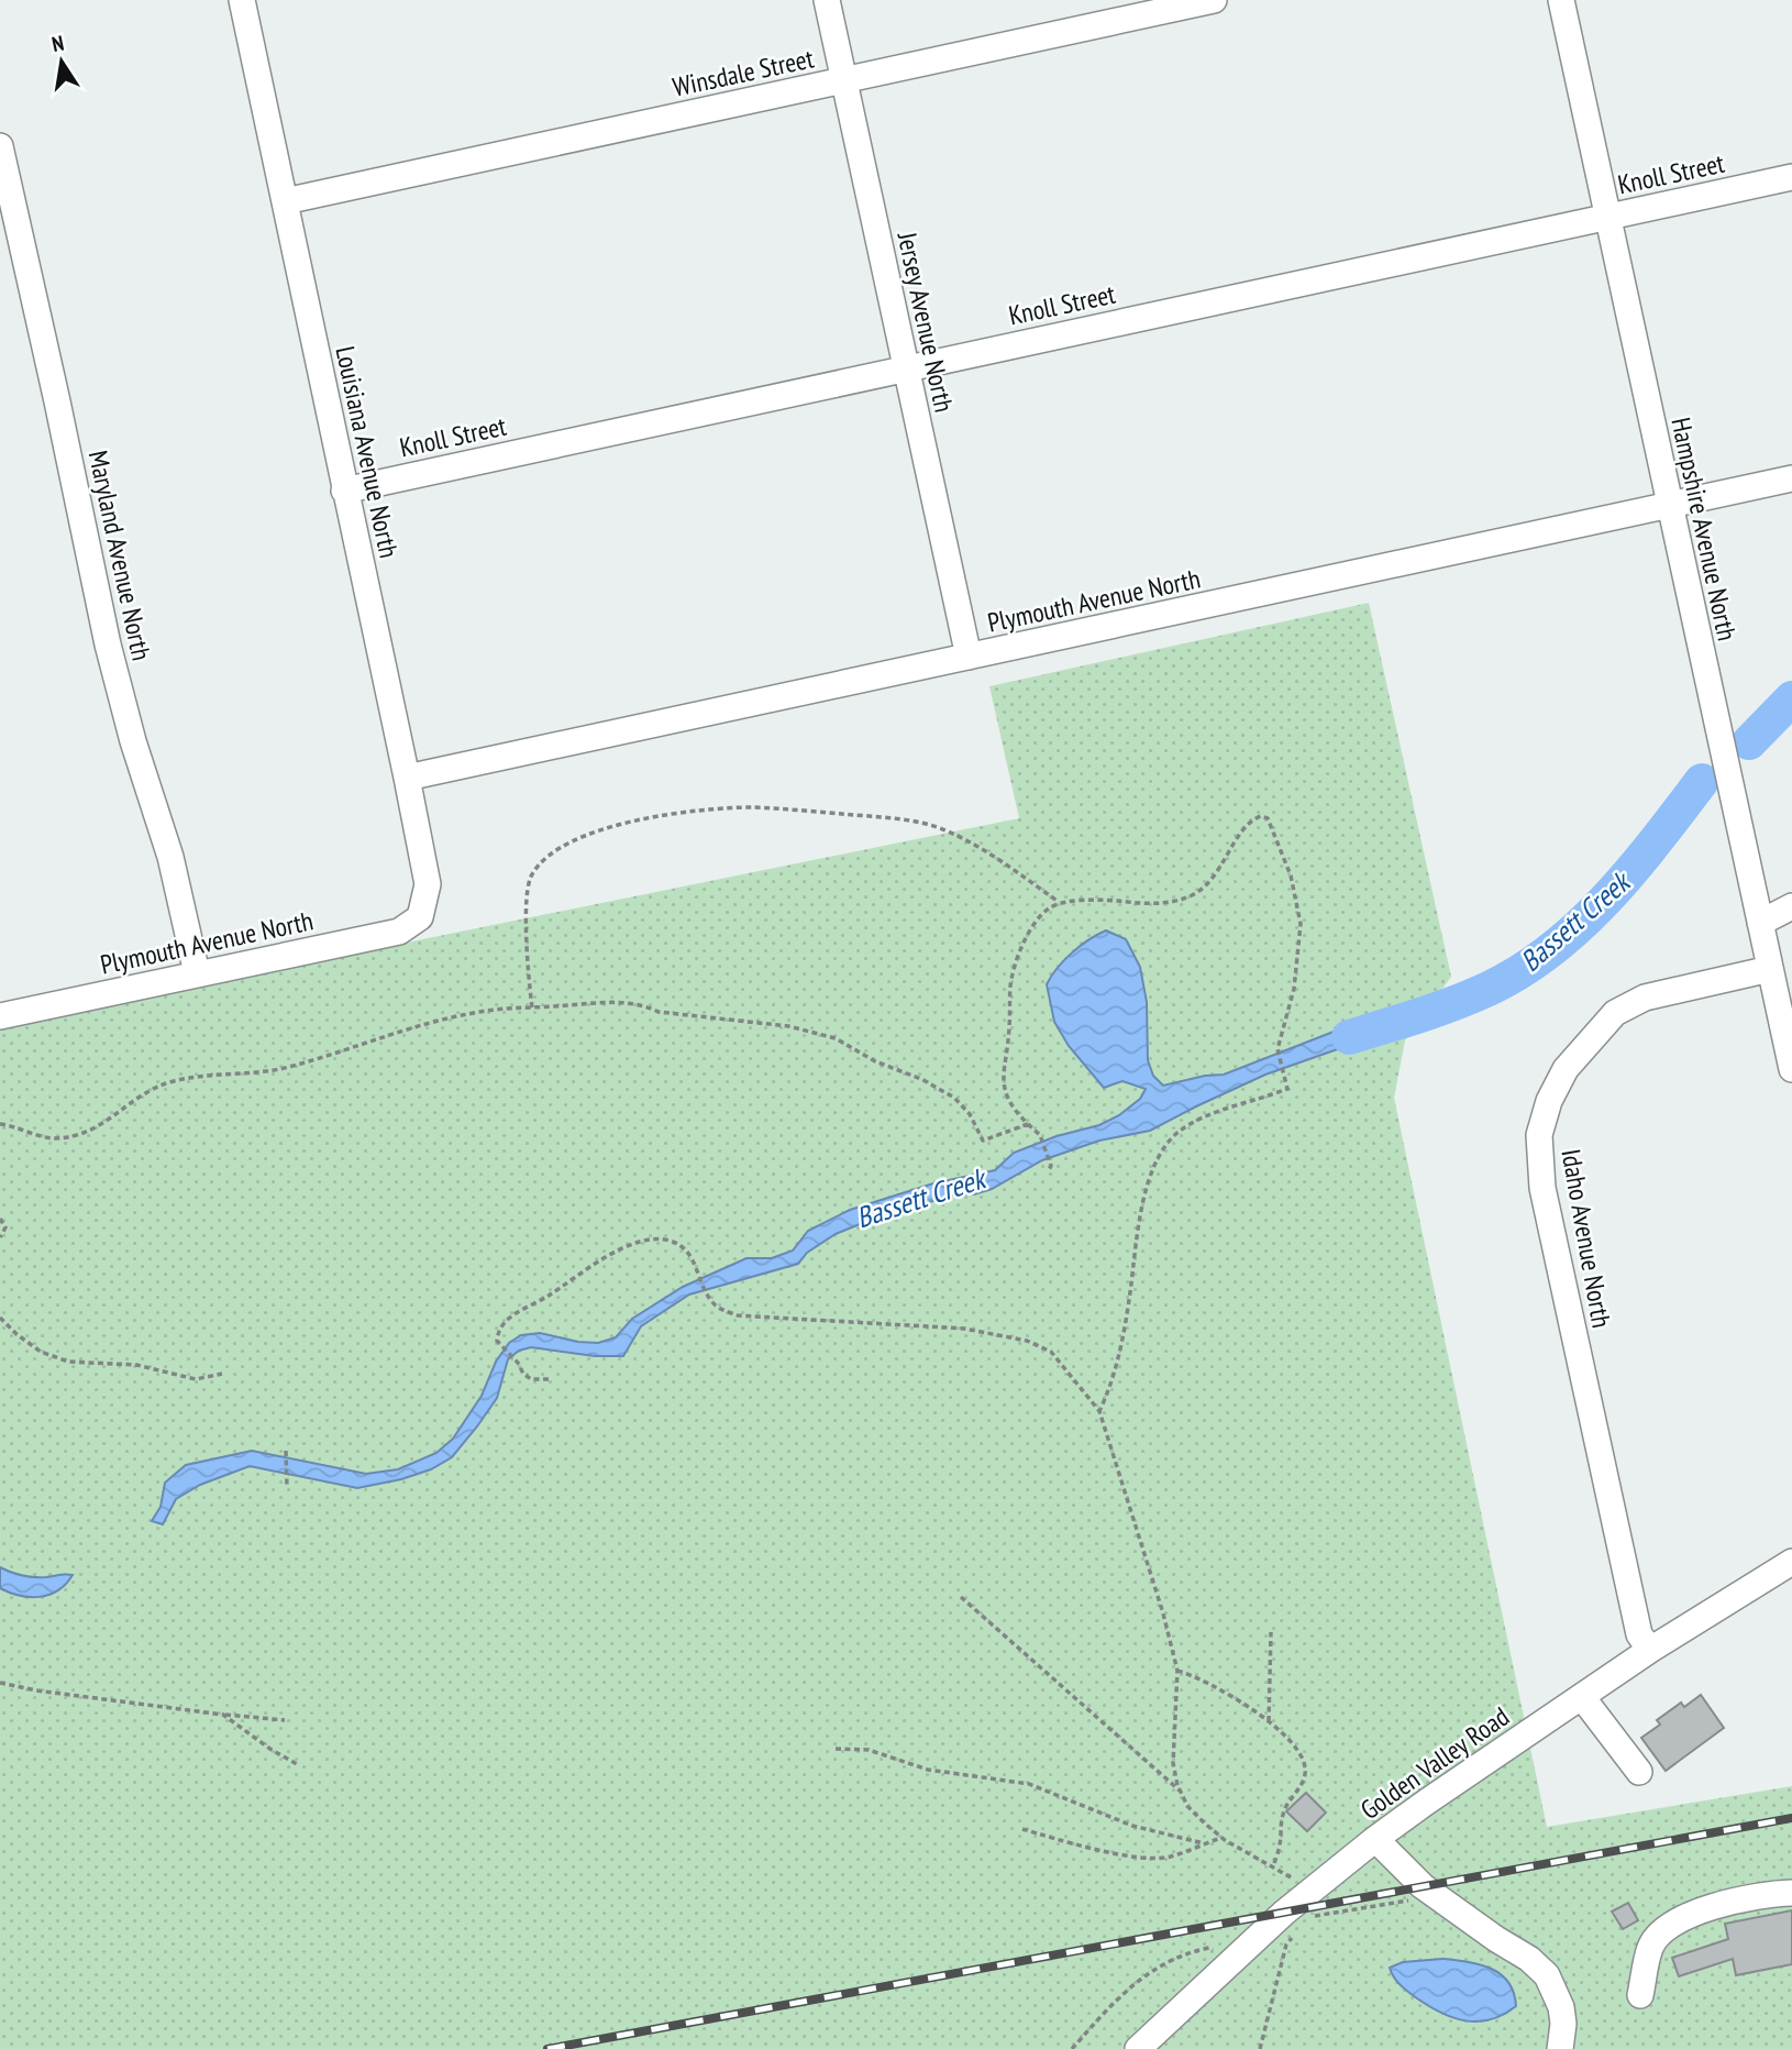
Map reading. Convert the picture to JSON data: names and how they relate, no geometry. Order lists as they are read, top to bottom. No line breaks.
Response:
{"streets":{"street":["Winsdale Street","Knoll Street","Jersey Avenue North","Louisiana Avenue North","Hampshire Avenue North","Maryland Avenue North","Plymouth Avenue North","Idaho Avenue North","Golden Valley Road"]},"crossings":[["Winsdale Street","Jersey Avenue North"],["Winsdale Street","Louisiana Avenue North"],["Knoll Street","Jersey Avenue North"],["Knoll Street","Louisiana Avenue North"],["Knoll Street","Hampshire Avenue North"],["Jersey Avenue North","Plymouth Avenue North"],["Louisiana Avenue North","Plymouth Avenue North"],["Hampshire Avenue North","Plymouth Avenue North"],["Hampshire Avenue North","Idaho Avenue North"],["Maryland Avenue North","Plymouth Avenue North"],["Idaho Avenue North","Golden Valley Road"]],"water":["Bassett Creek"],"north":"top"}
